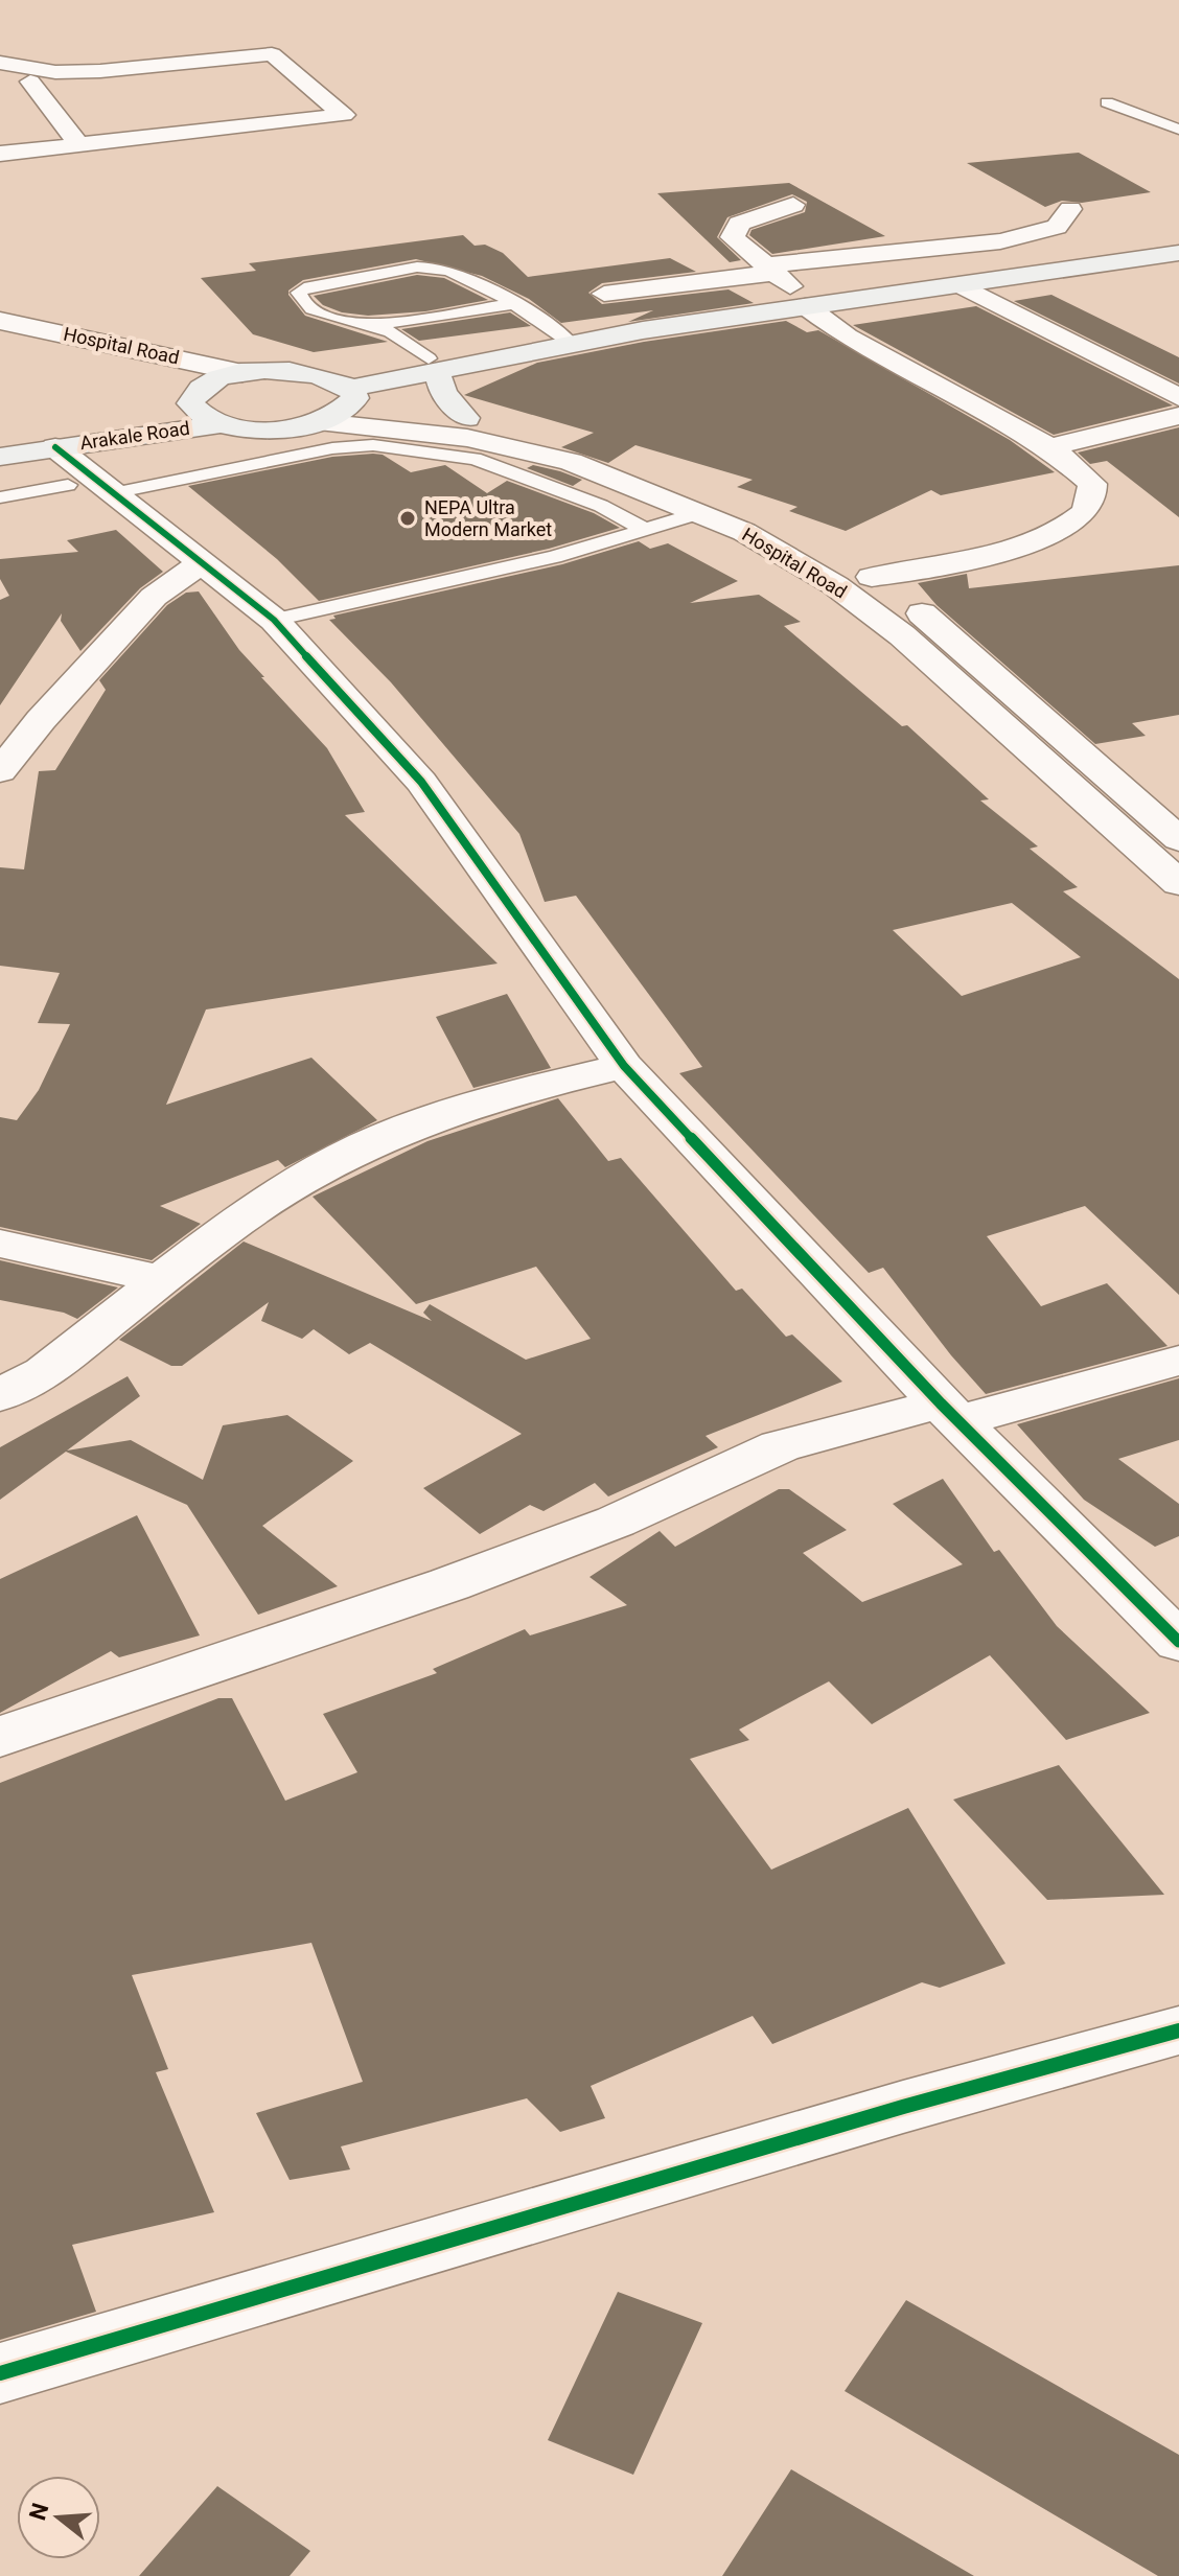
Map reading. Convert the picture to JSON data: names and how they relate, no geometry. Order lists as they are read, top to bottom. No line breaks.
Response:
{"streets":{"main road":["Arakale Road"],"street":["Hospital Road"]},"crossings":[["Hospital Road","Arakale Road"]],"places":["NEPA Ultra Modern Market"],"north":"left"}
